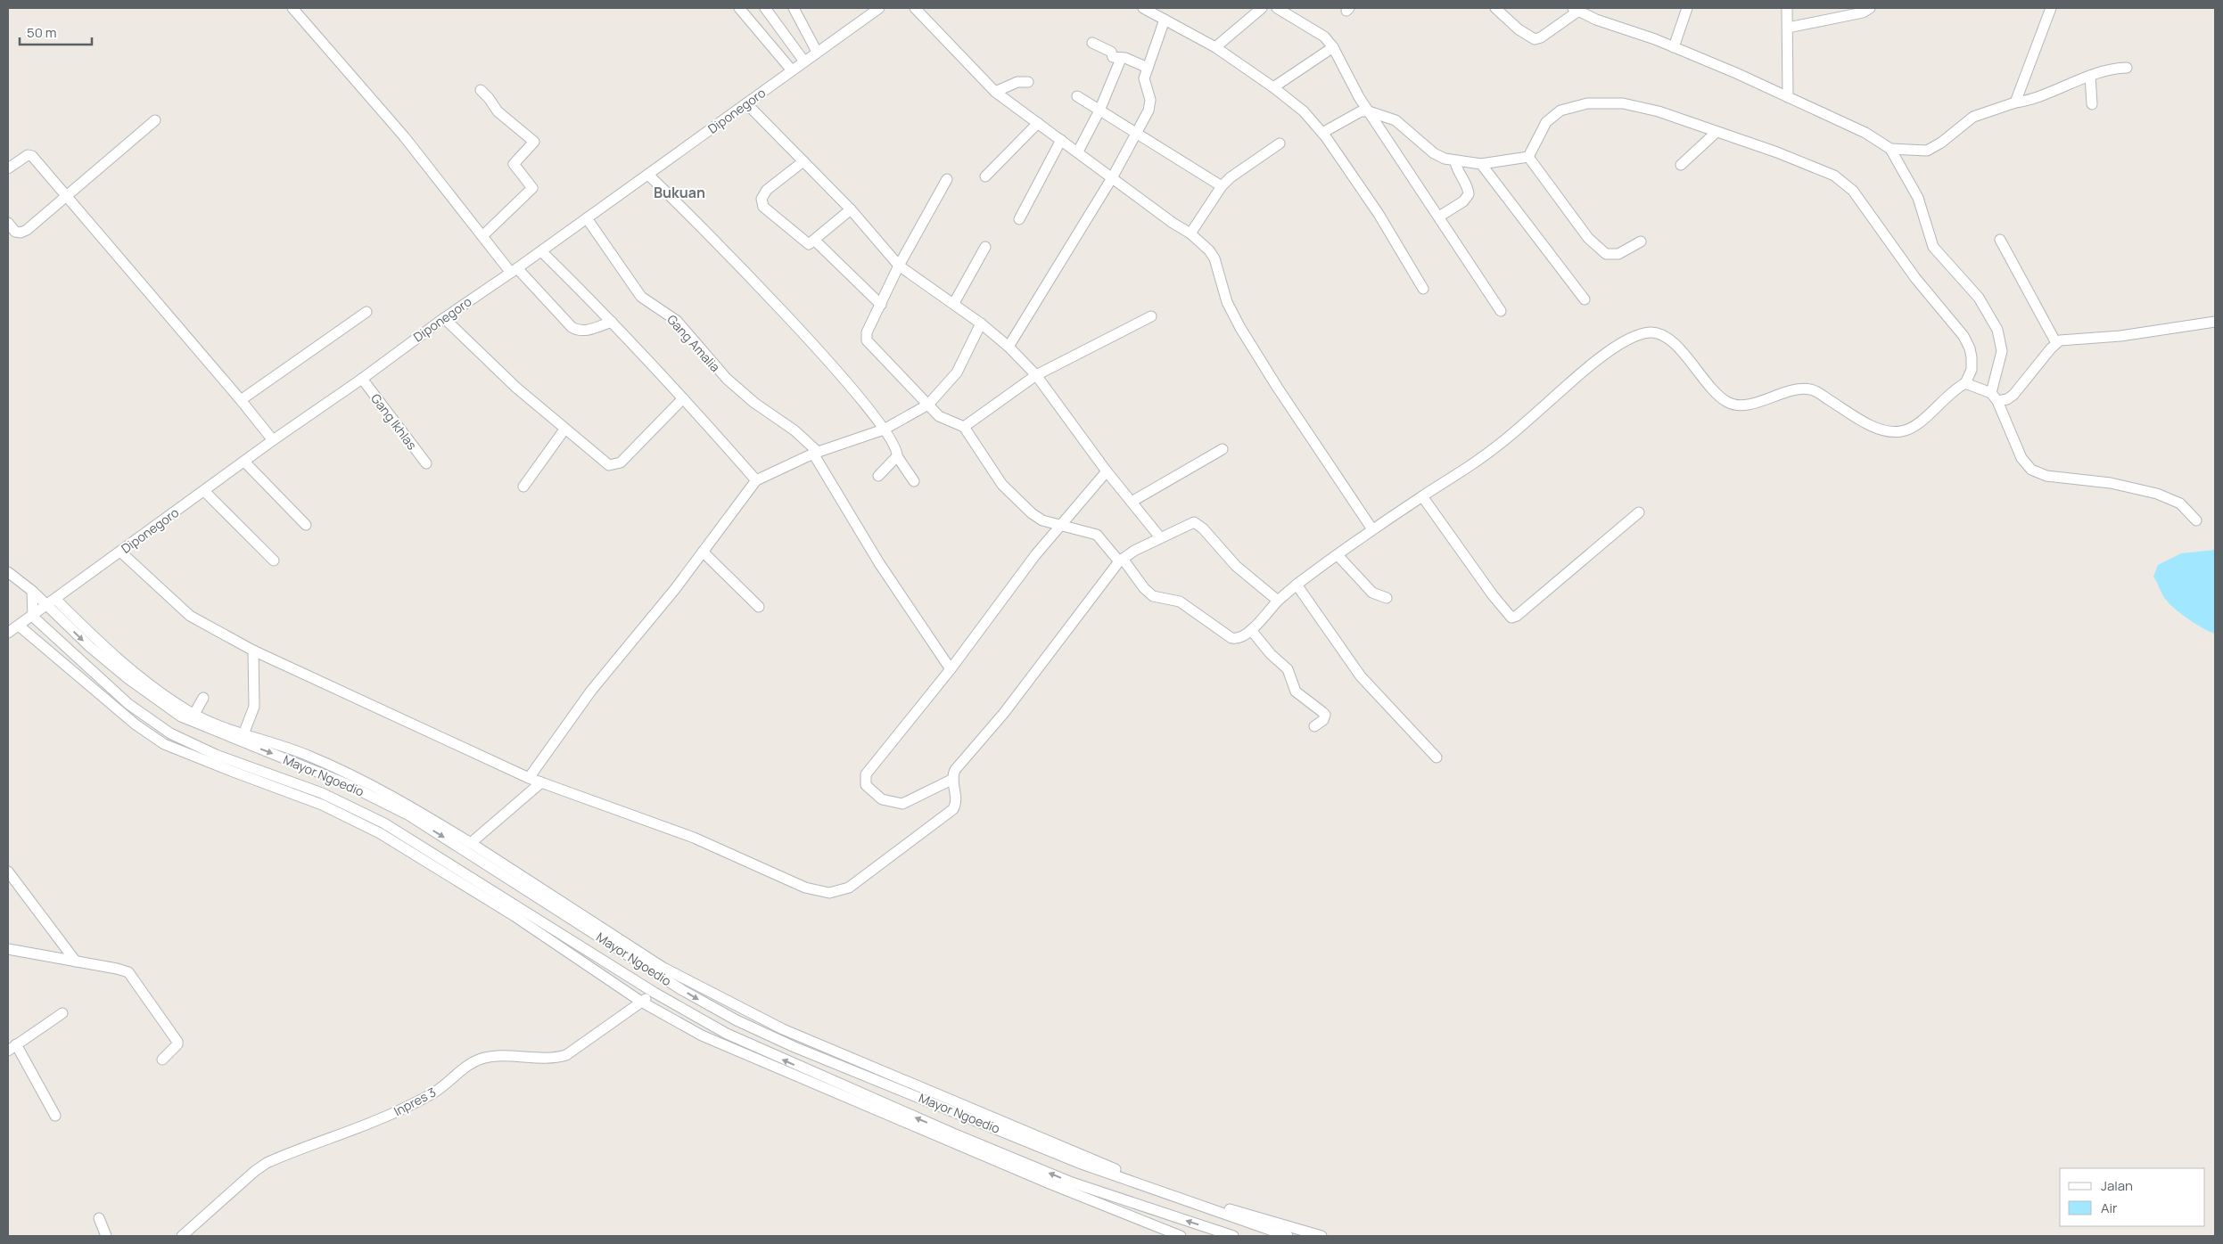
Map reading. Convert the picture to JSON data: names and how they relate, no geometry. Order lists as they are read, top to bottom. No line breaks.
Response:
{"streets":{"street":["Diponegoro","Gang Amalia","Gang Ikhlas","Mayor Ngoedio","Inpres 3"]},"crossings":[["Diponegoro","Gang Amalia"],["Diponegoro","Gang Ikhlas"],["Diponegoro","Mayor Ngoedio"],["Mayor Ngoedio","Inpres 3"]],"districts":["Bukuan"],"legend":["Jalan","Air"],"scale_bar":"50 m"}
